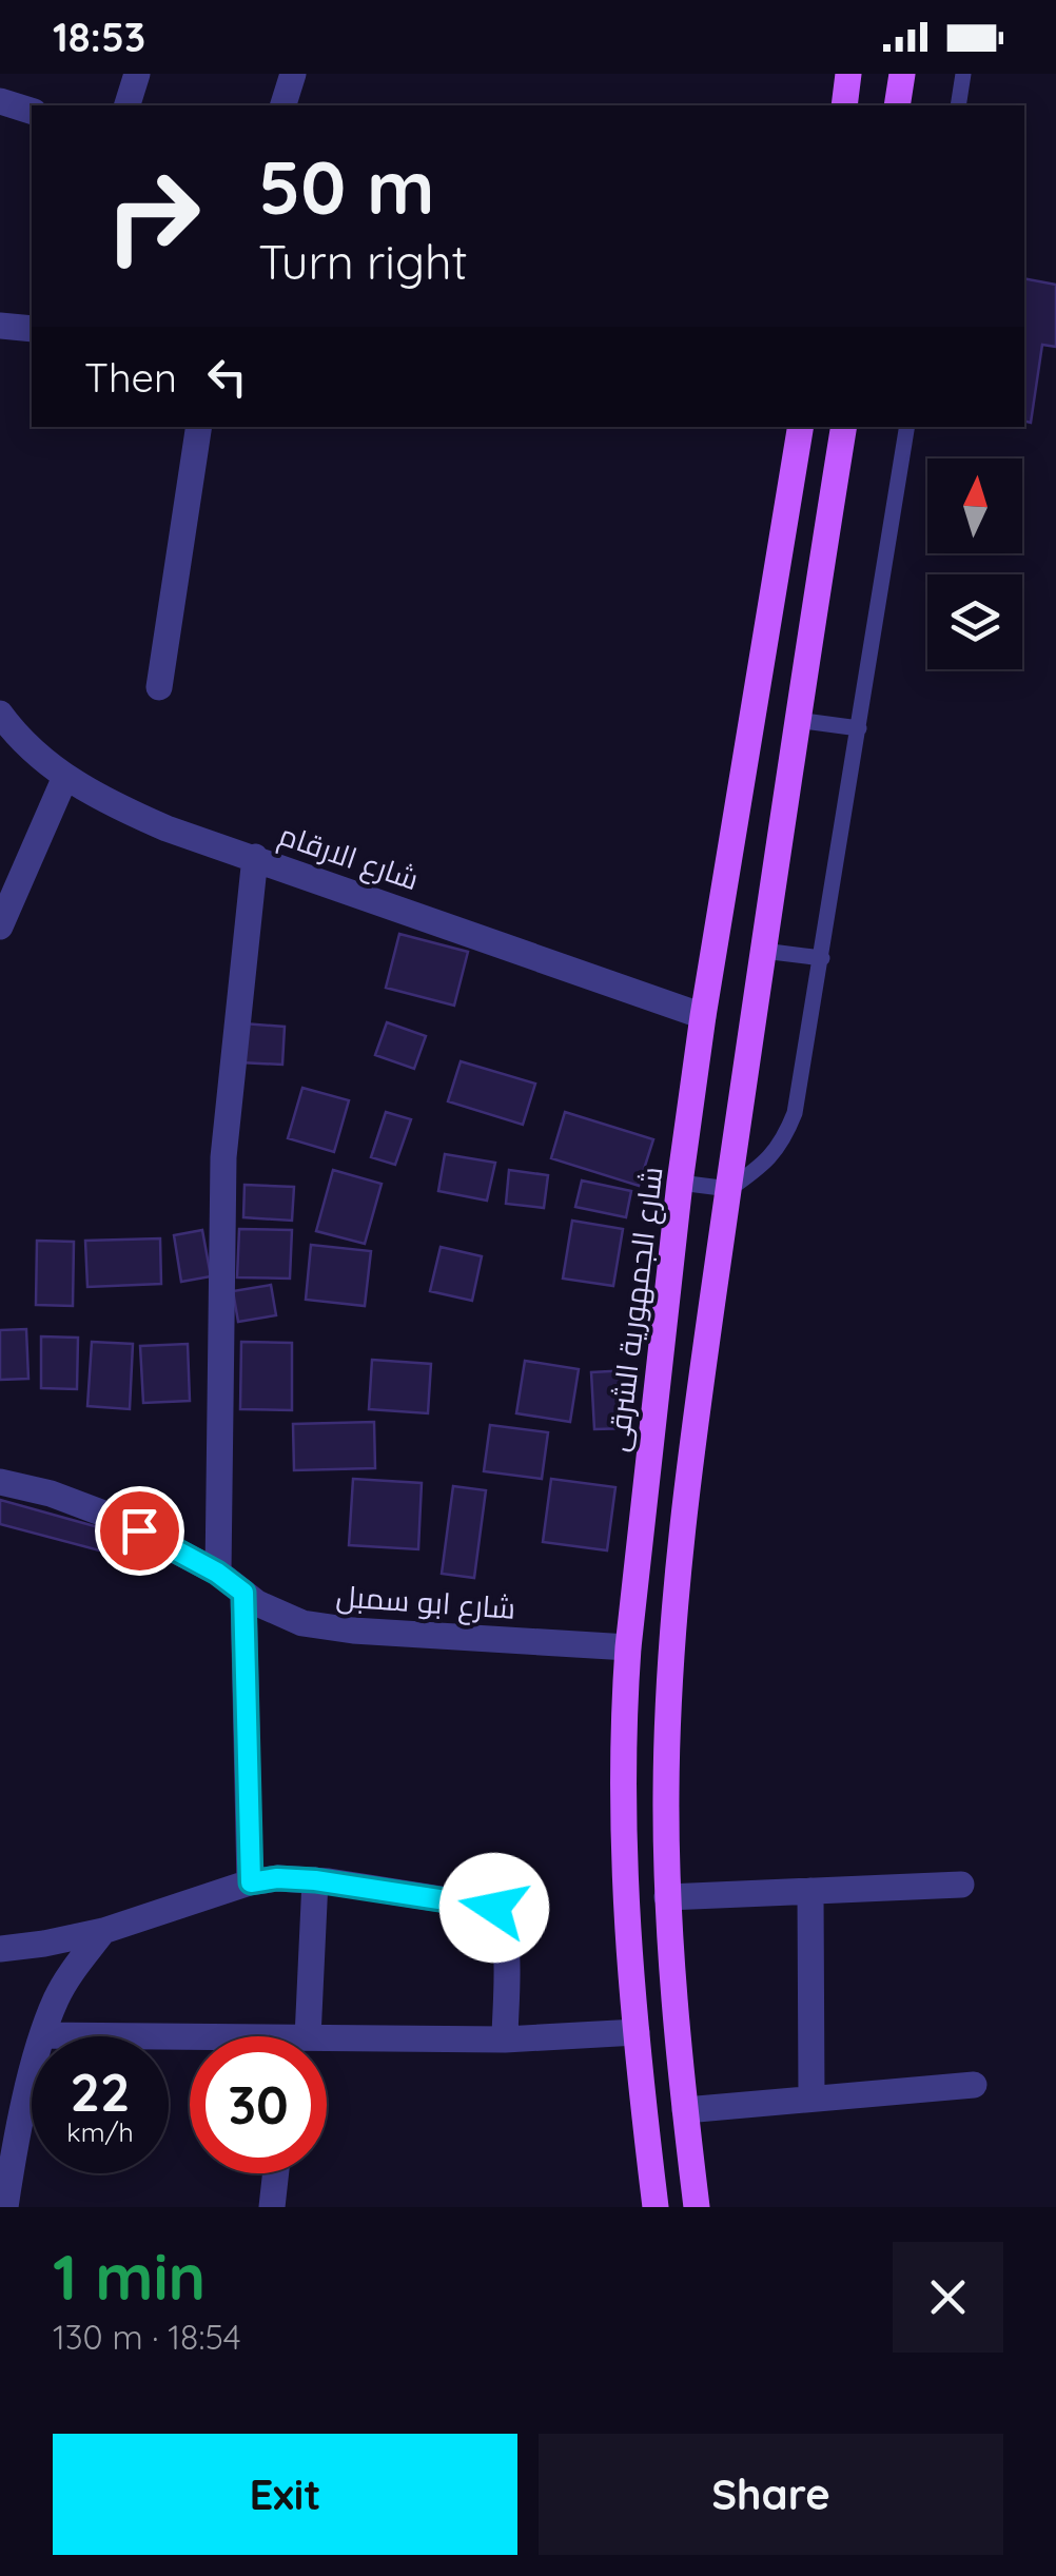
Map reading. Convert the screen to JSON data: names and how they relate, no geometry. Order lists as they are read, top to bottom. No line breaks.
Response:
{"streets":{"main road":["شارع الجمهورية الشرقى"],"street":["شارع الارقام","شارع ابو سمبل"]},"crossings":[["شارع الارقام","شارع الجمهورية الشرقى"],["شارع الجمهورية الشرقى","شارع ابو سمبل"]],"north":"top","page":{"status":"18:53","turn":["50 m","Turn right"],"then":"Then","speed":"22 km/h","limit":"30","heading":["1 min","130 m · 18:54"],"buttons":["Exit","Share"]}}
